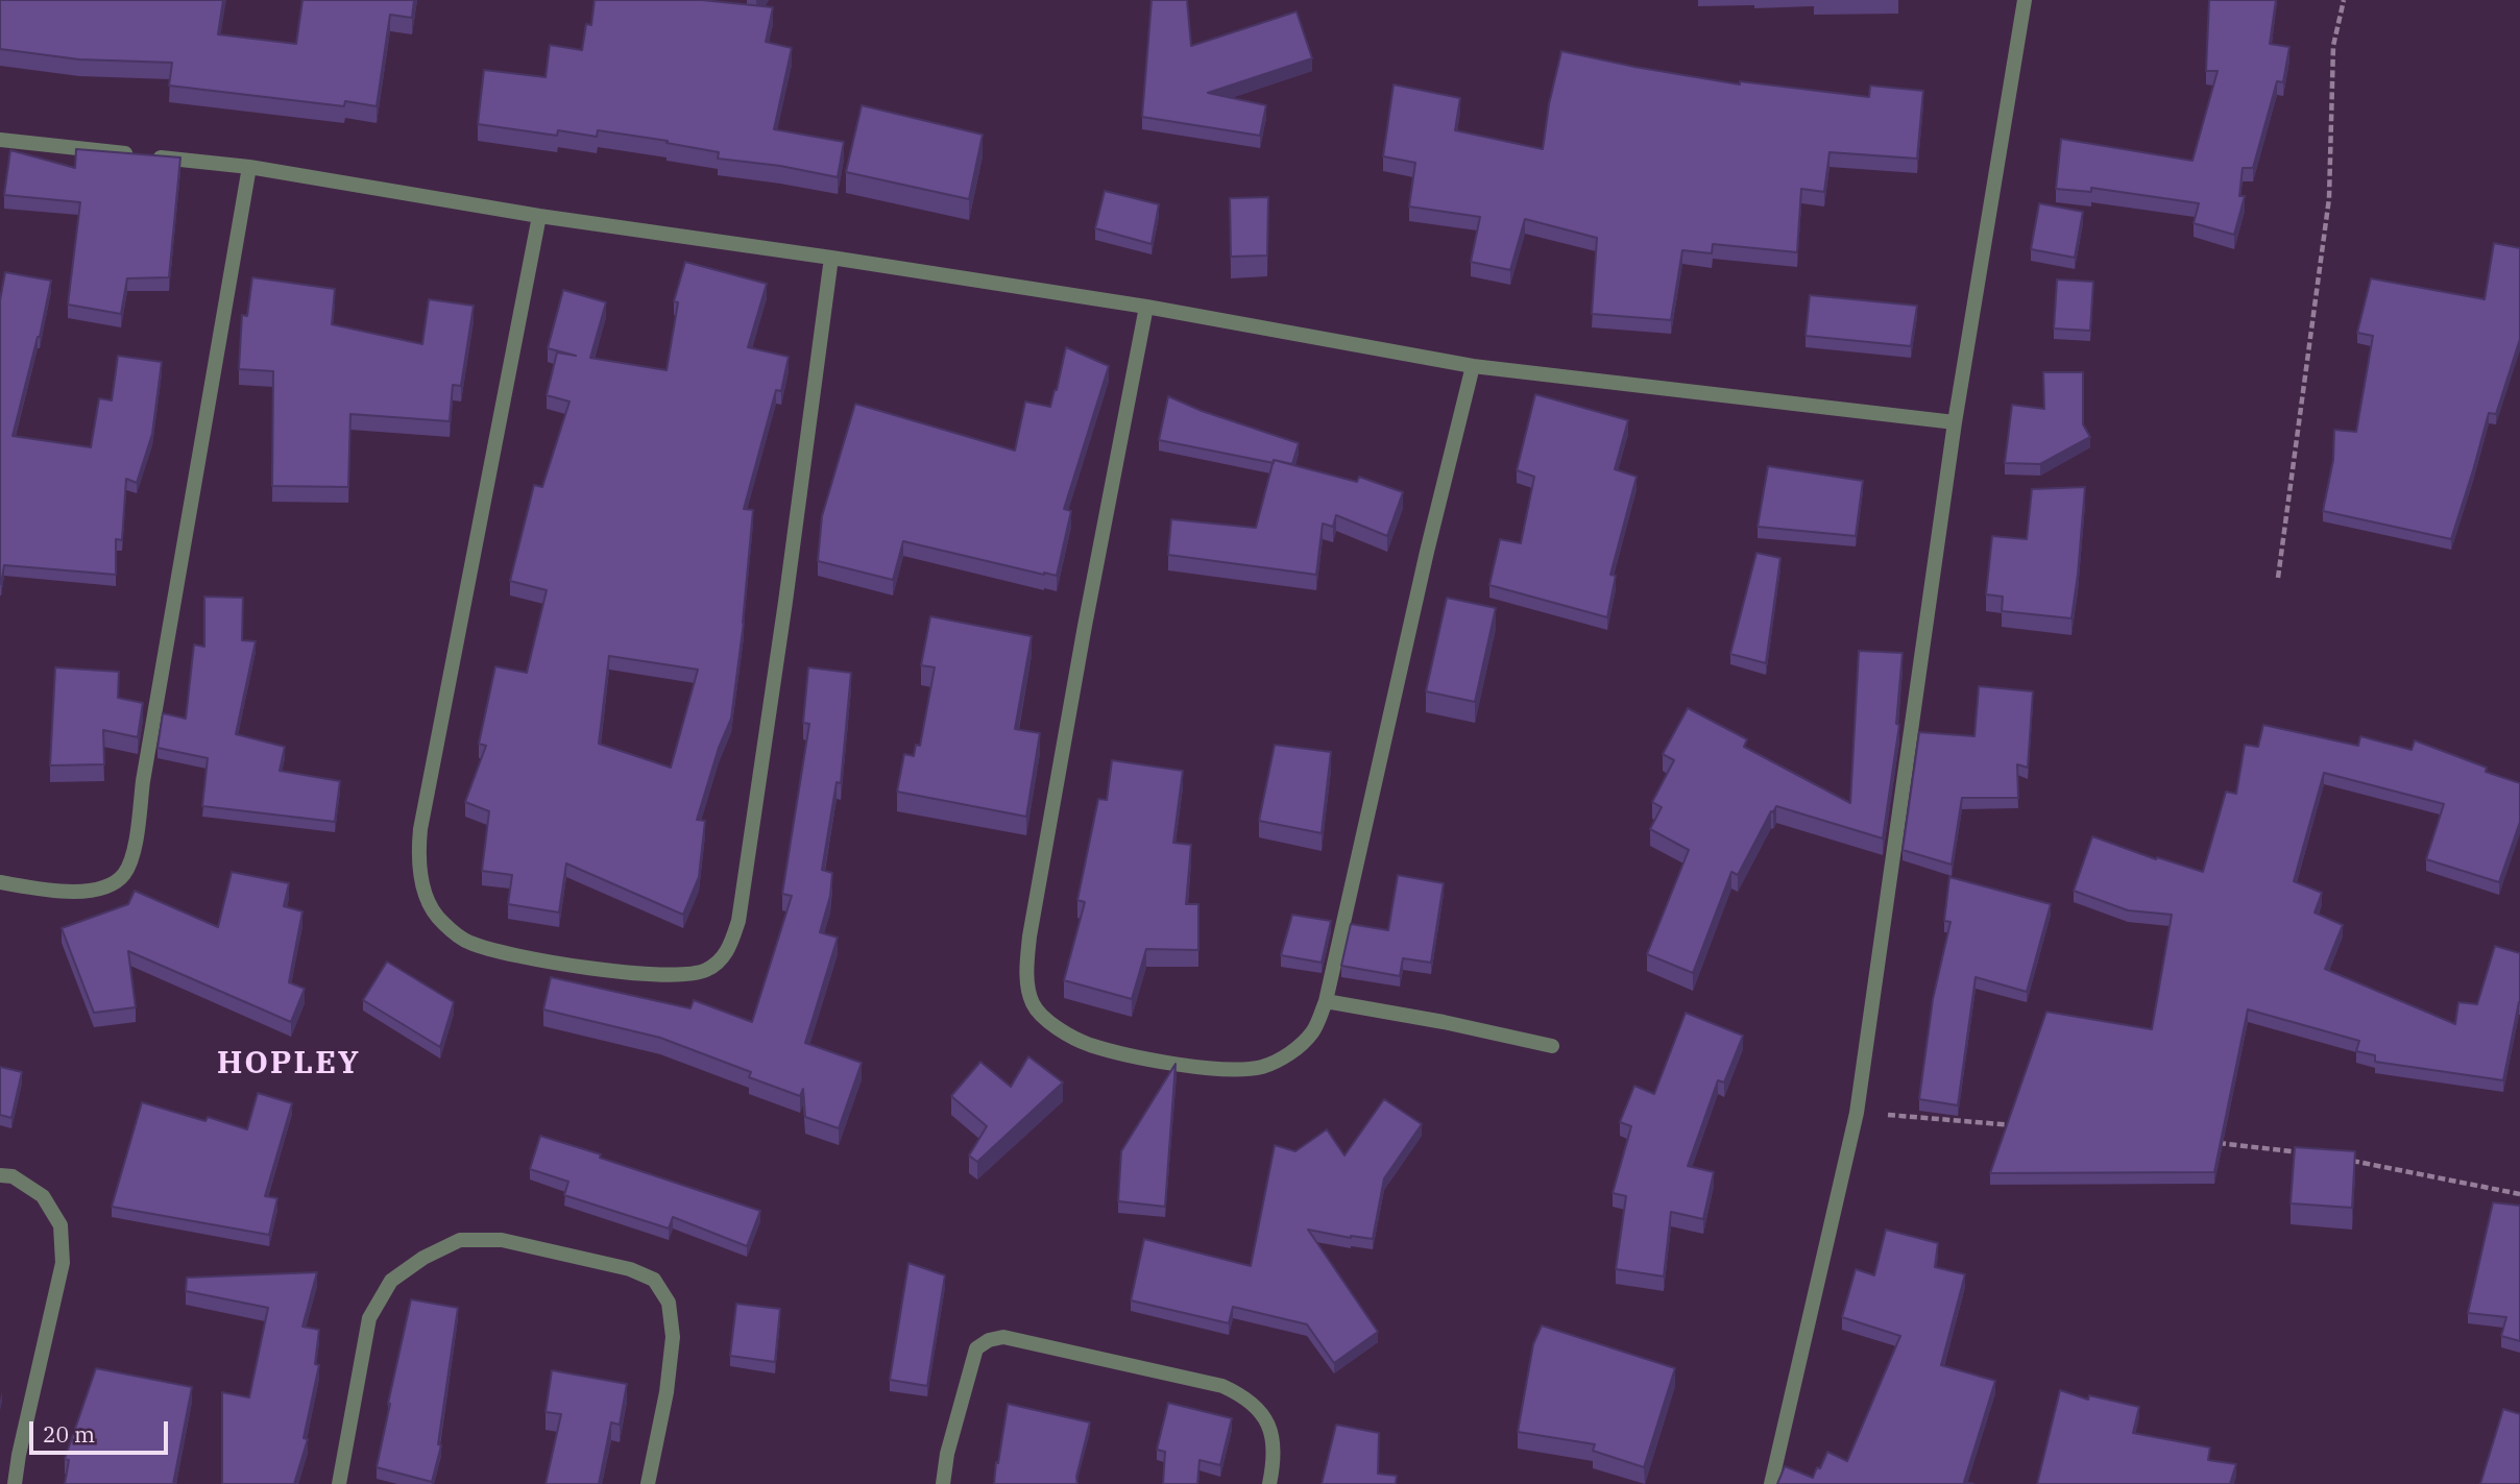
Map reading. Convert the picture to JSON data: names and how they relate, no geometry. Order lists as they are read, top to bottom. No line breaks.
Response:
{"districts":["HOPLEY"],"scale_bar":"20 m"}
